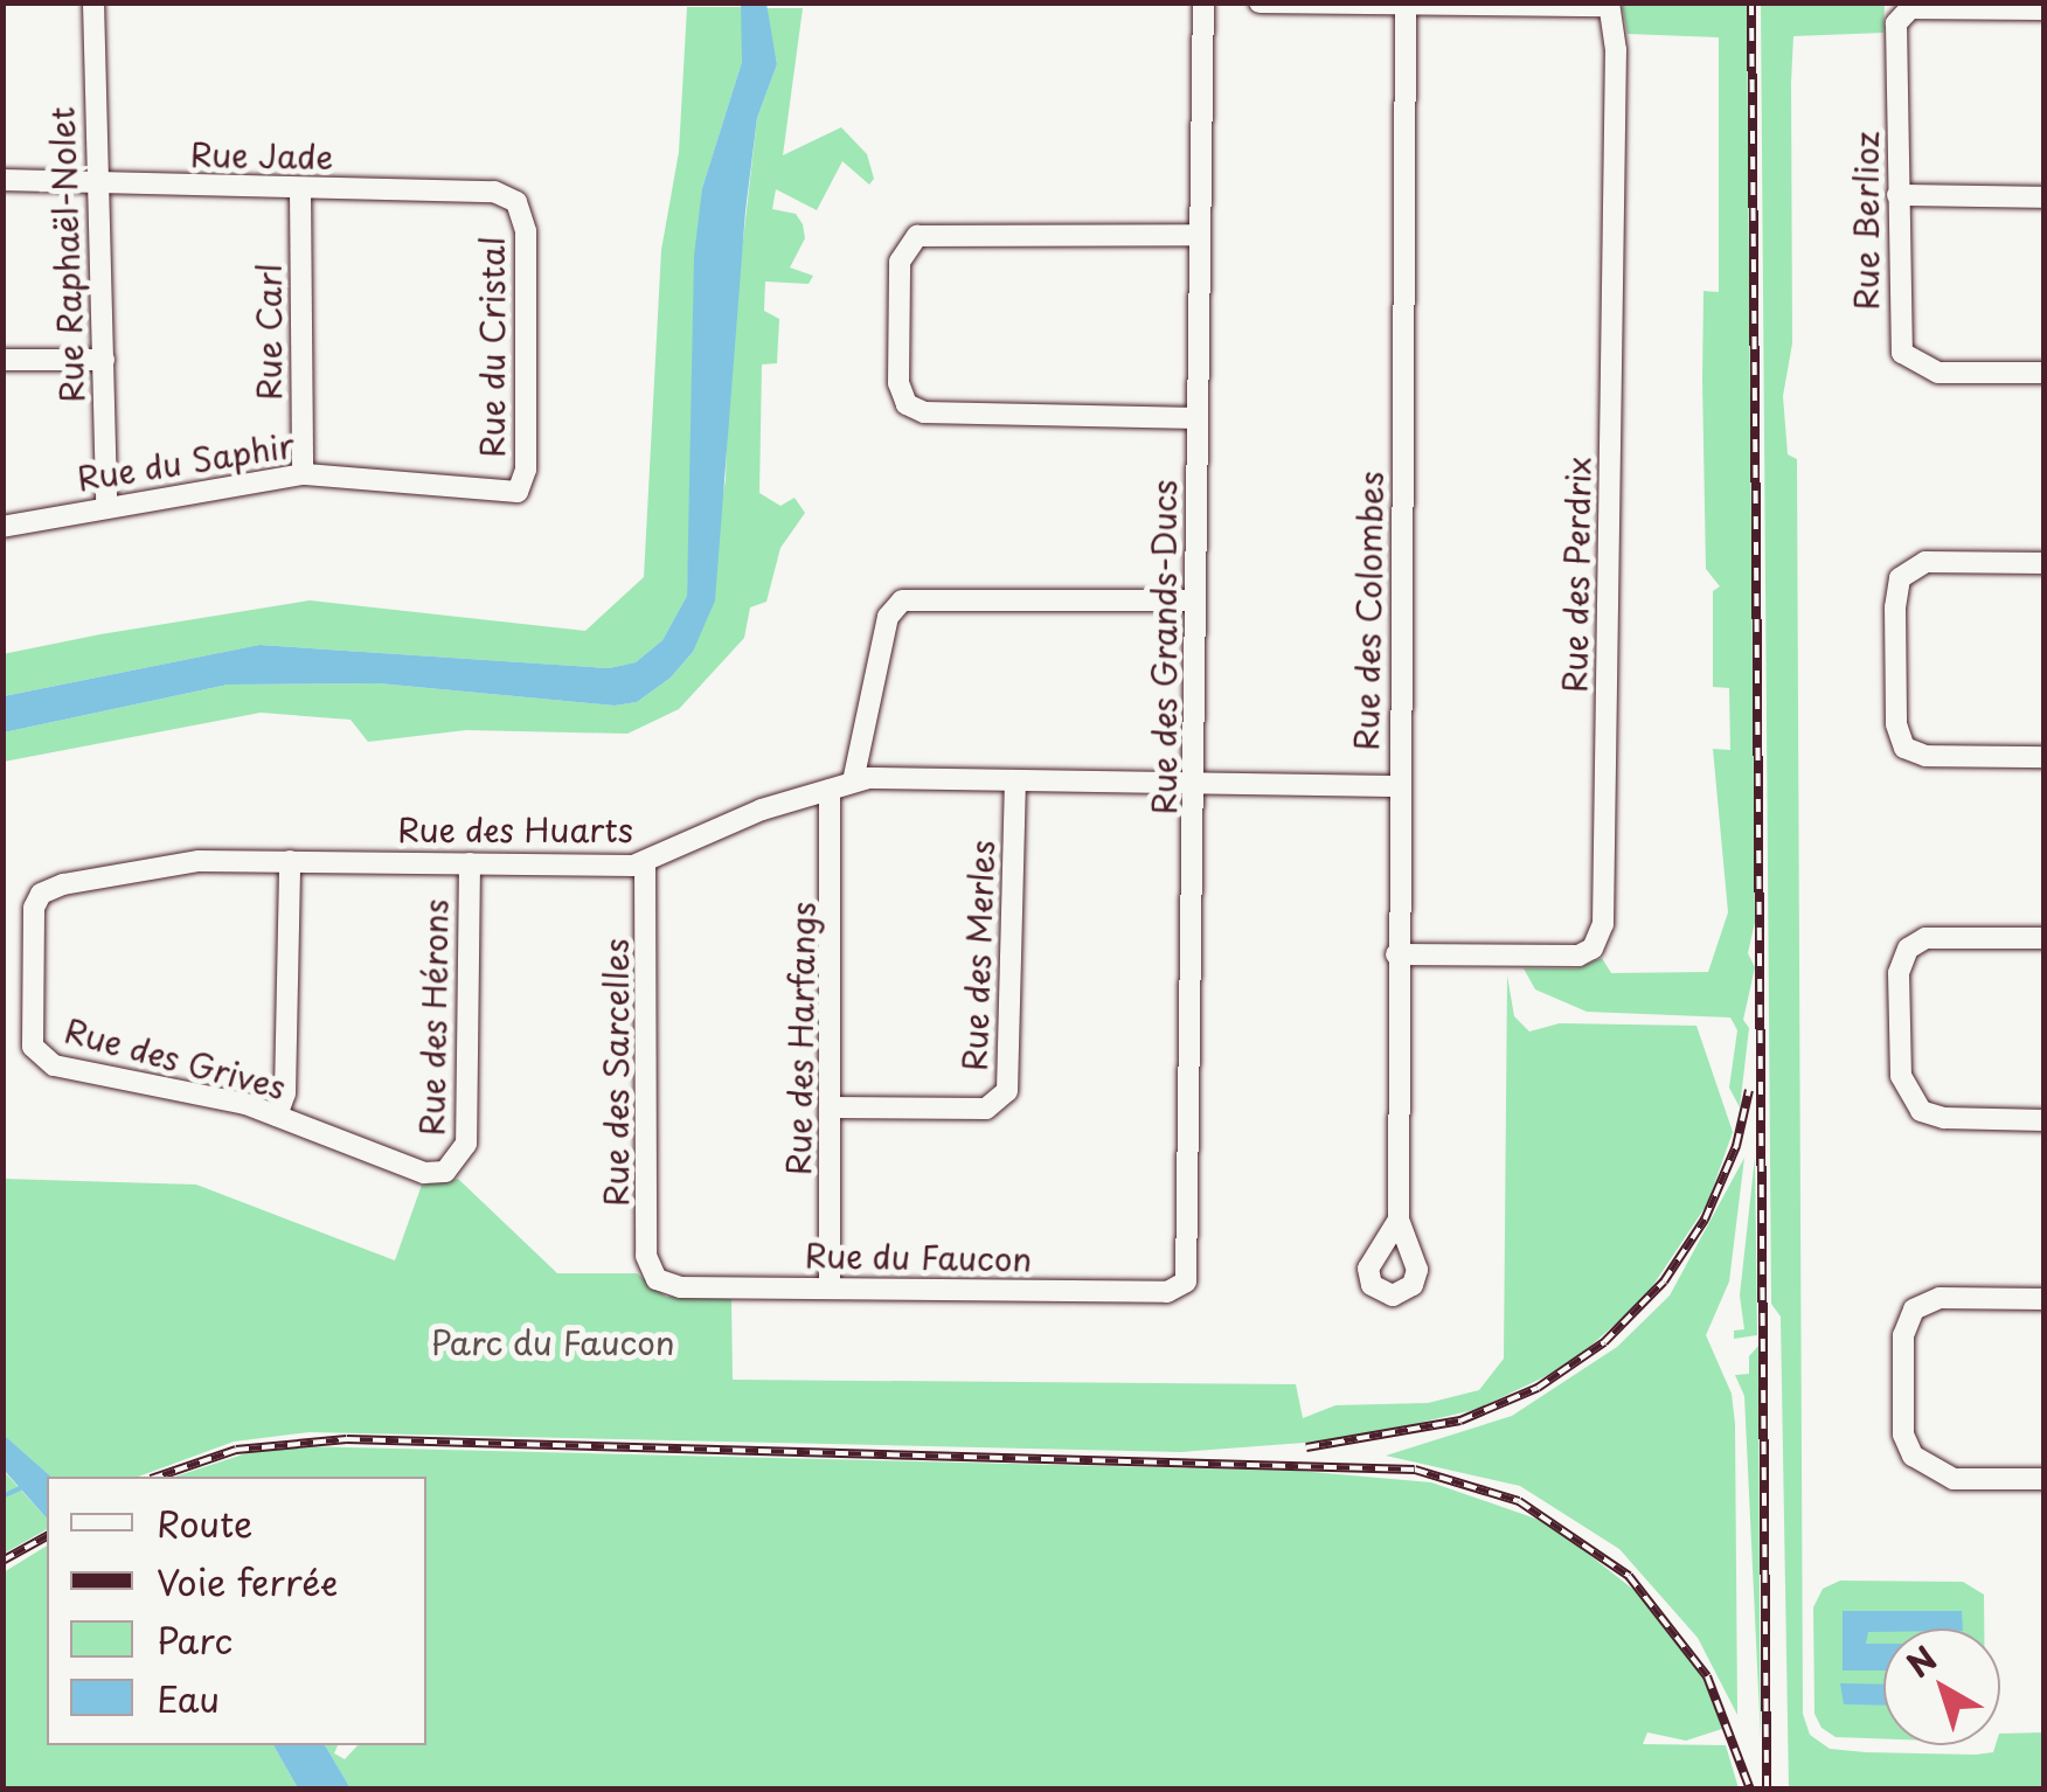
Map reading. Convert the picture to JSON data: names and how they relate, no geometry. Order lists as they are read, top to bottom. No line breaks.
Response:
{"streets":{"street":["Rue Jade","Rue Berlioz","Rue Raphaël-Nolet","Rue Carl","Rue du Cristal","Rue du Saphir","Rue des Perdrix","Rue des Colombes","Rue des Grands-Ducs","Rue des Huarts","Rue des Merles","Rue des Hérons","Rue des Harfangs","Rue des Grives","Rue des Sarcelles","Rue du Faucon"]},"crossings":[["Rue Jade","Rue Raphaël-Nolet"],["Rue Jade","Rue Carl"],["Rue Jade","Rue du Cristal"],["Rue Raphaël-Nolet","Rue du Saphir"],["Rue Carl","Rue du Saphir"],["Rue du Cristal","Rue du Saphir"],["Rue des Perdrix","Rue des Colombes"],["Rue des Colombes","Rue des Huarts"],["Rue des Grands-Ducs","Rue des Huarts"],["Rue des Grands-Ducs","Rue du Faucon"],["Rue des Huarts","Rue des Merles"],["Rue des Huarts","Rue des Hérons"],["Rue des Huarts","Rue des Harfangs"],["Rue des Huarts","Rue des Grives"],["Rue des Huarts","Rue des Sarcelles"],["Rue des Merles","Rue des Harfangs"],["Rue des Hérons","Rue des Grives"],["Rue des Harfangs","Rue du Faucon"],["Rue des Sarcelles","Rue du Faucon"]],"parks":["Parc du Faucon"],"legend":["Route","Voie ferrée","Parc","Eau"],"north":"top left"}
